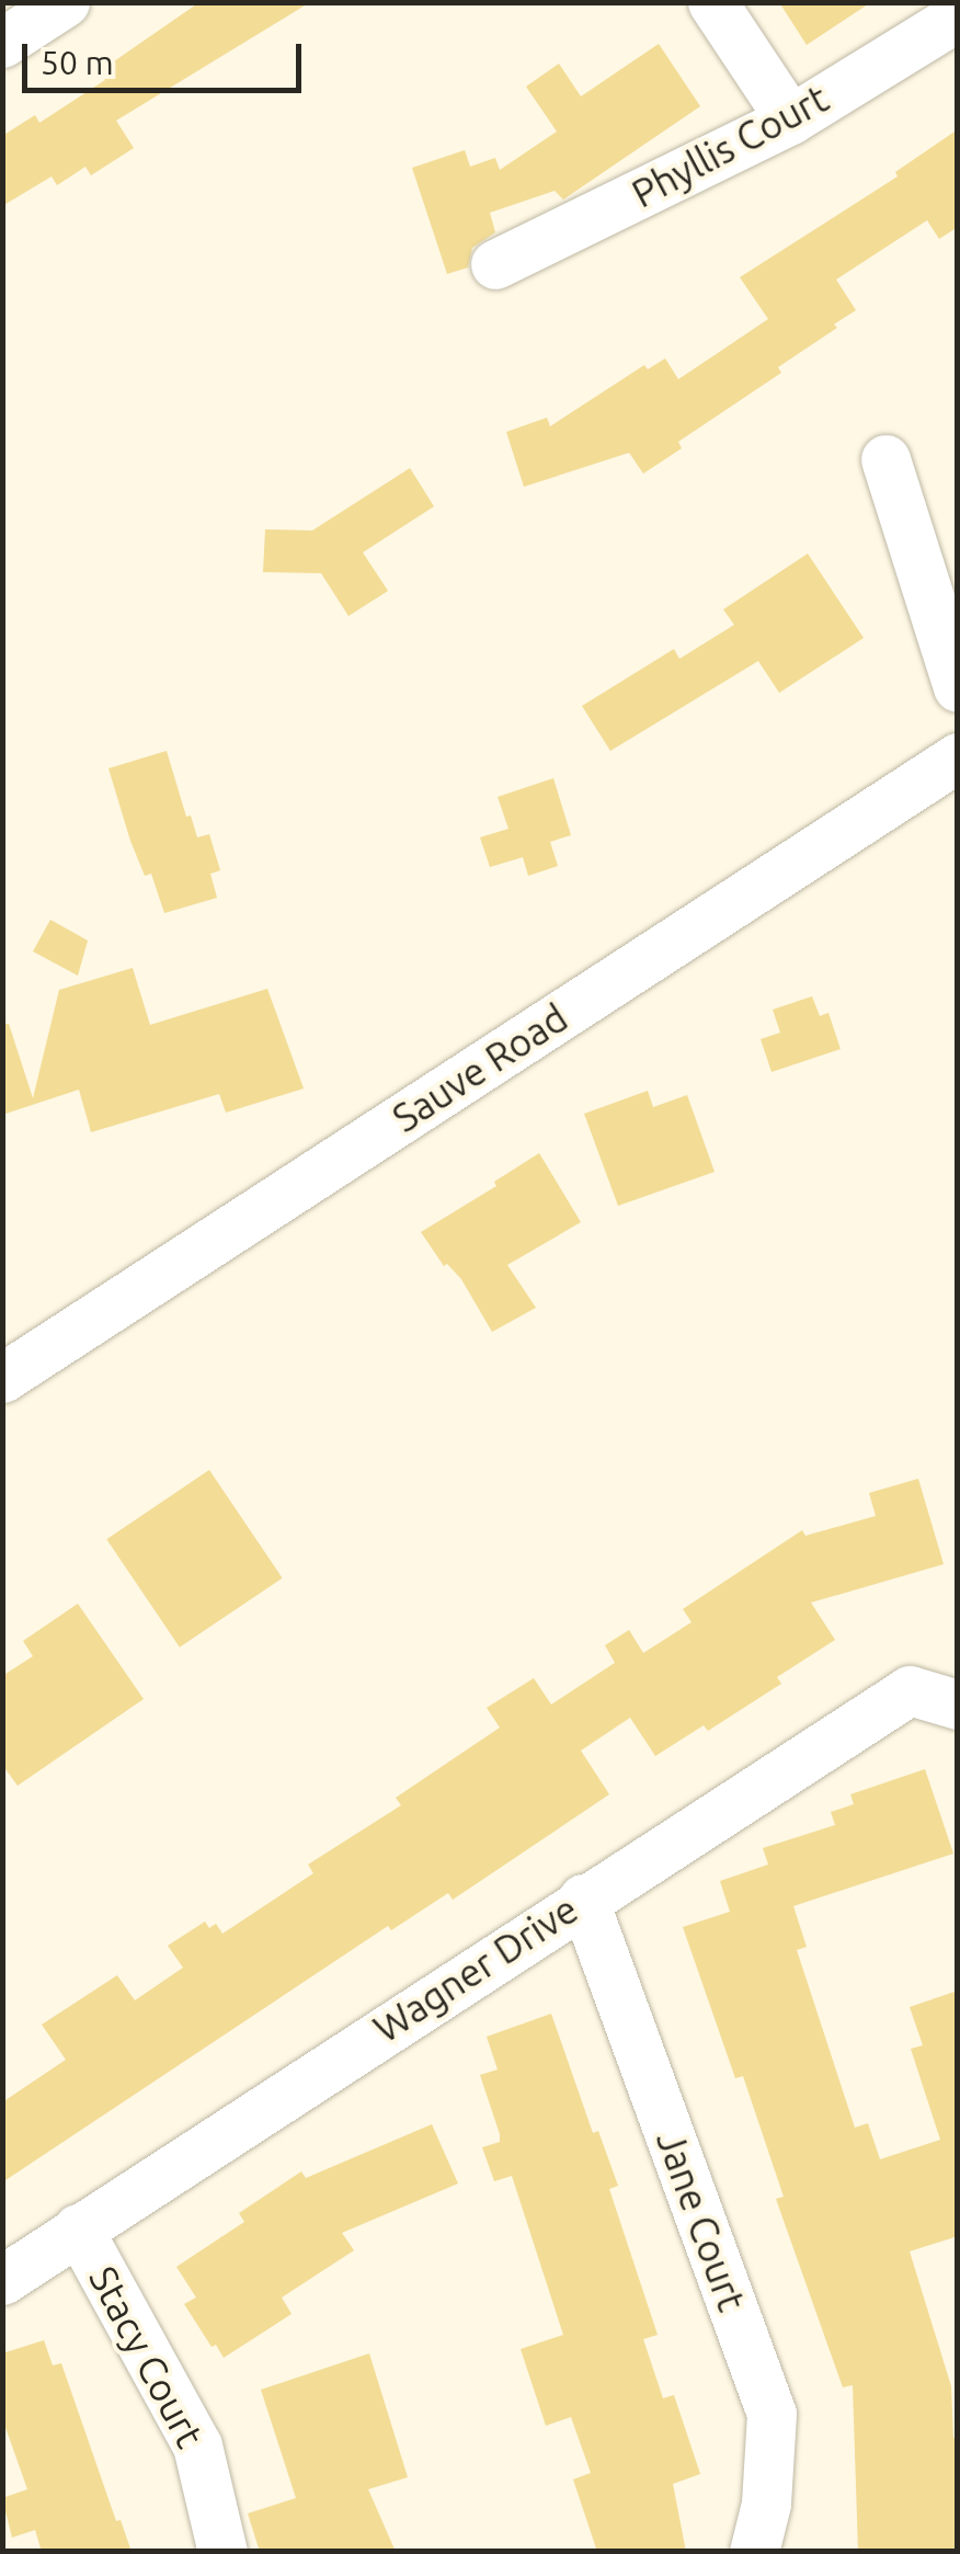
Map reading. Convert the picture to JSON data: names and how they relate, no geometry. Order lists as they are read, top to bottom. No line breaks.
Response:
{"streets":{"street":["Phyllis Court","Sauve Road","Wagner Drive","Jane Court","Stacy Court"]},"crossings":[["Wagner Drive","Jane Court"],["Wagner Drive","Stacy Court"]],"scale_bar":"50 m"}
